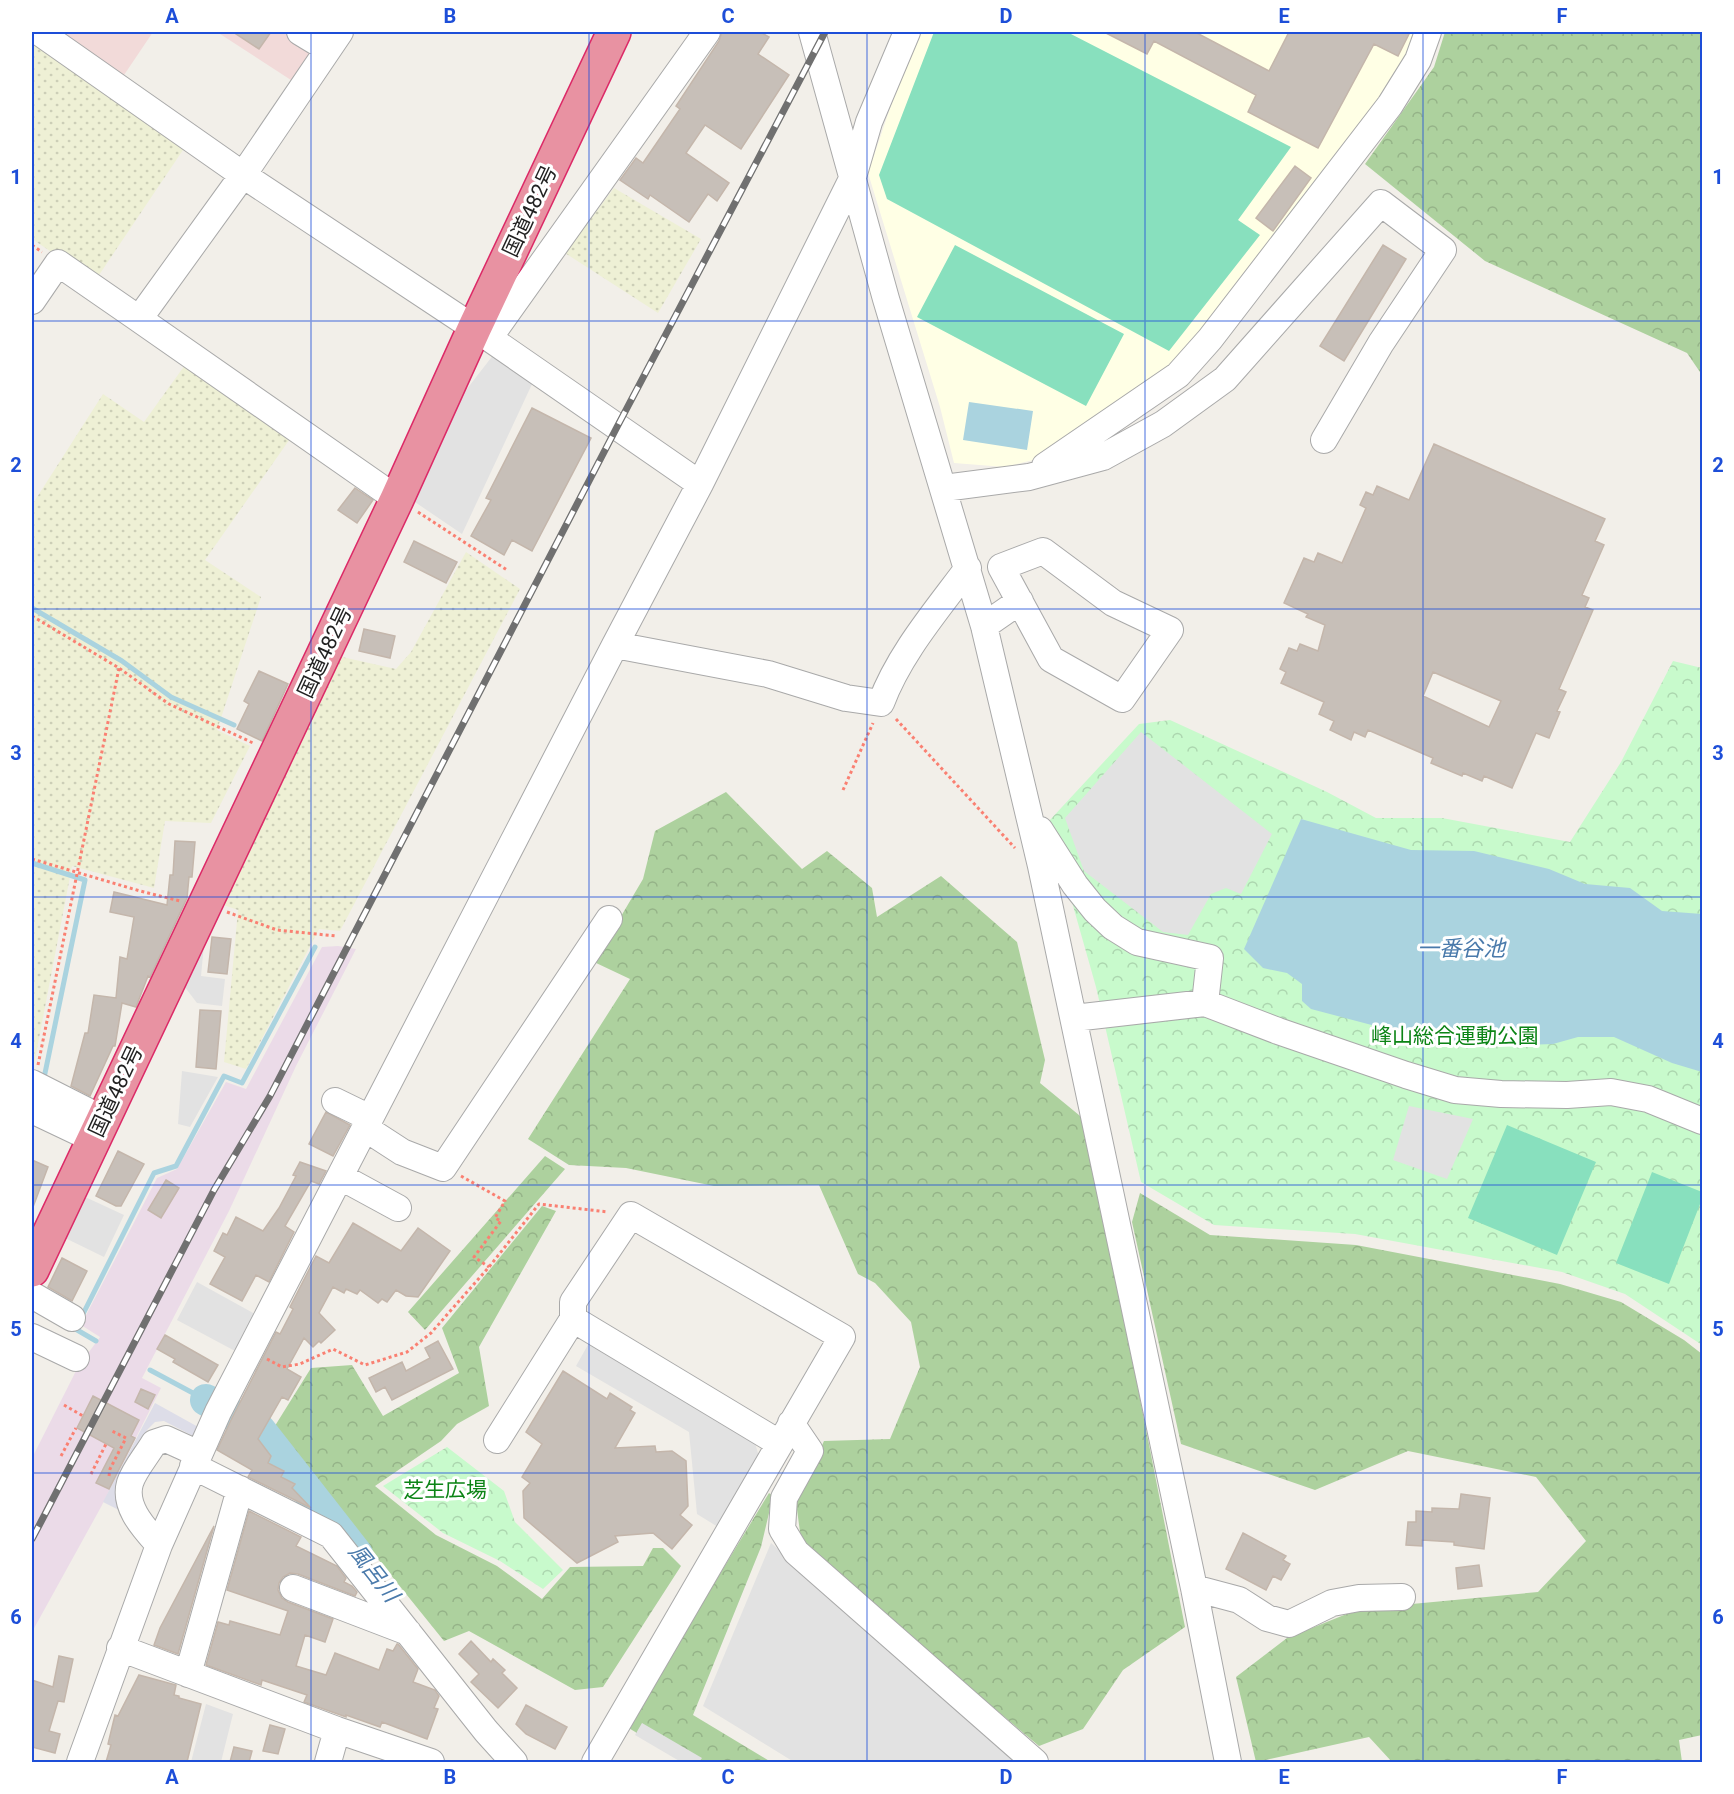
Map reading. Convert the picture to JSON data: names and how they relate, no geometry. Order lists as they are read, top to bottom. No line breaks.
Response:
{"streets":{"highway":["国道482号"]},"water":["一番谷池","風呂川"],"parks":["峰山総合運動公園","芝生広場"],"grid":{"columns":["A","B","C","D","E","F"],"rows":["1","2","3","4","5","6"]}}
